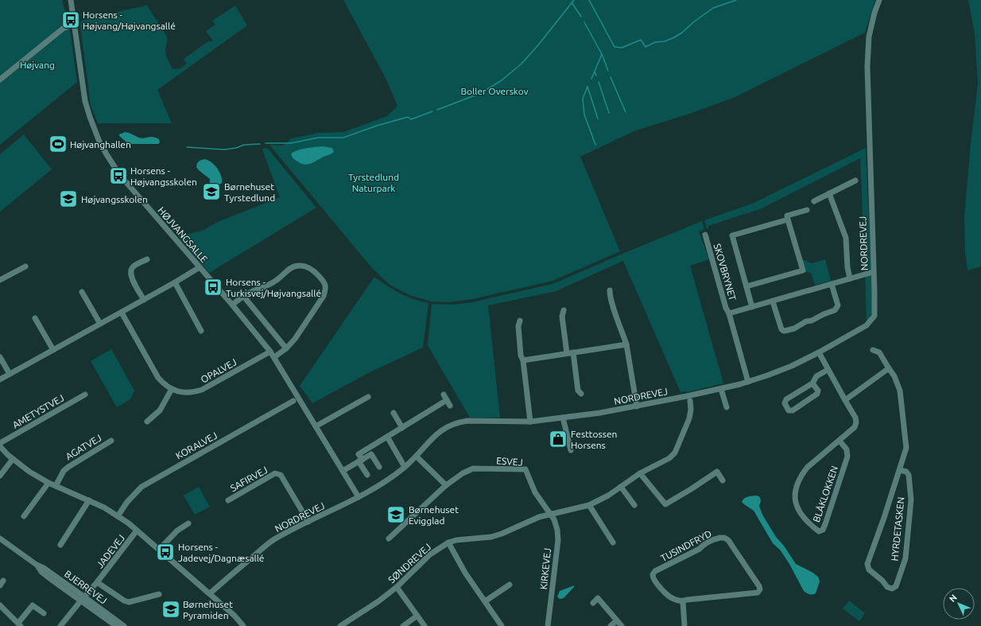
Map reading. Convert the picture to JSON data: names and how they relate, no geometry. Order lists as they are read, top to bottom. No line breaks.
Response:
{"streets":{"street":["HØJVANGSALLE","NORDREVEJ","SKOVBRYNET","OPALVEJ","AMETYSTVEJ","KORALVEJ","AGATVEJ","ESVEJ","SAFIRVEJ","BLÅKLOKKEN","HYRDETASKEN","TUSINDFRYD","JADEVEJ","SØNDREVEJ","KIRKEVEJ","BJERREVEJ"]},"crossings":[["HØJVANGSALLE","NORDREVEJ"],["HØJVANGSALLE","OPALVEJ"],["NORDREVEJ","SKOVBRYNET"],["NORDREVEJ","SAFIRVEJ"],["ESVEJ","SØNDREVEJ"],["ESVEJ","KIRKEVEJ"],["JADEVEJ","BJERREVEJ"],["SØNDREVEJ","KIRKEVEJ"]],"parks":["Højvang","Boller Overskov","Tyrstedlund Naturpark"],"places":{"bus stop":["Horsens - Højvang/Højvangsallé","Horsens - Højvangsskolen","Horsens - Turkisvej/Højvangsallé","Horsens - Jadevej/Dagnæsallé"],"sports":["Højvanghallen"],"school or university":["Børnehuset Tyrstedlund","Højvangsskolen","Børnehuset Evigglad","Børnehuset Pyramiden"],"shop":["Festtossen Horsens"]},"north":"top left"}
